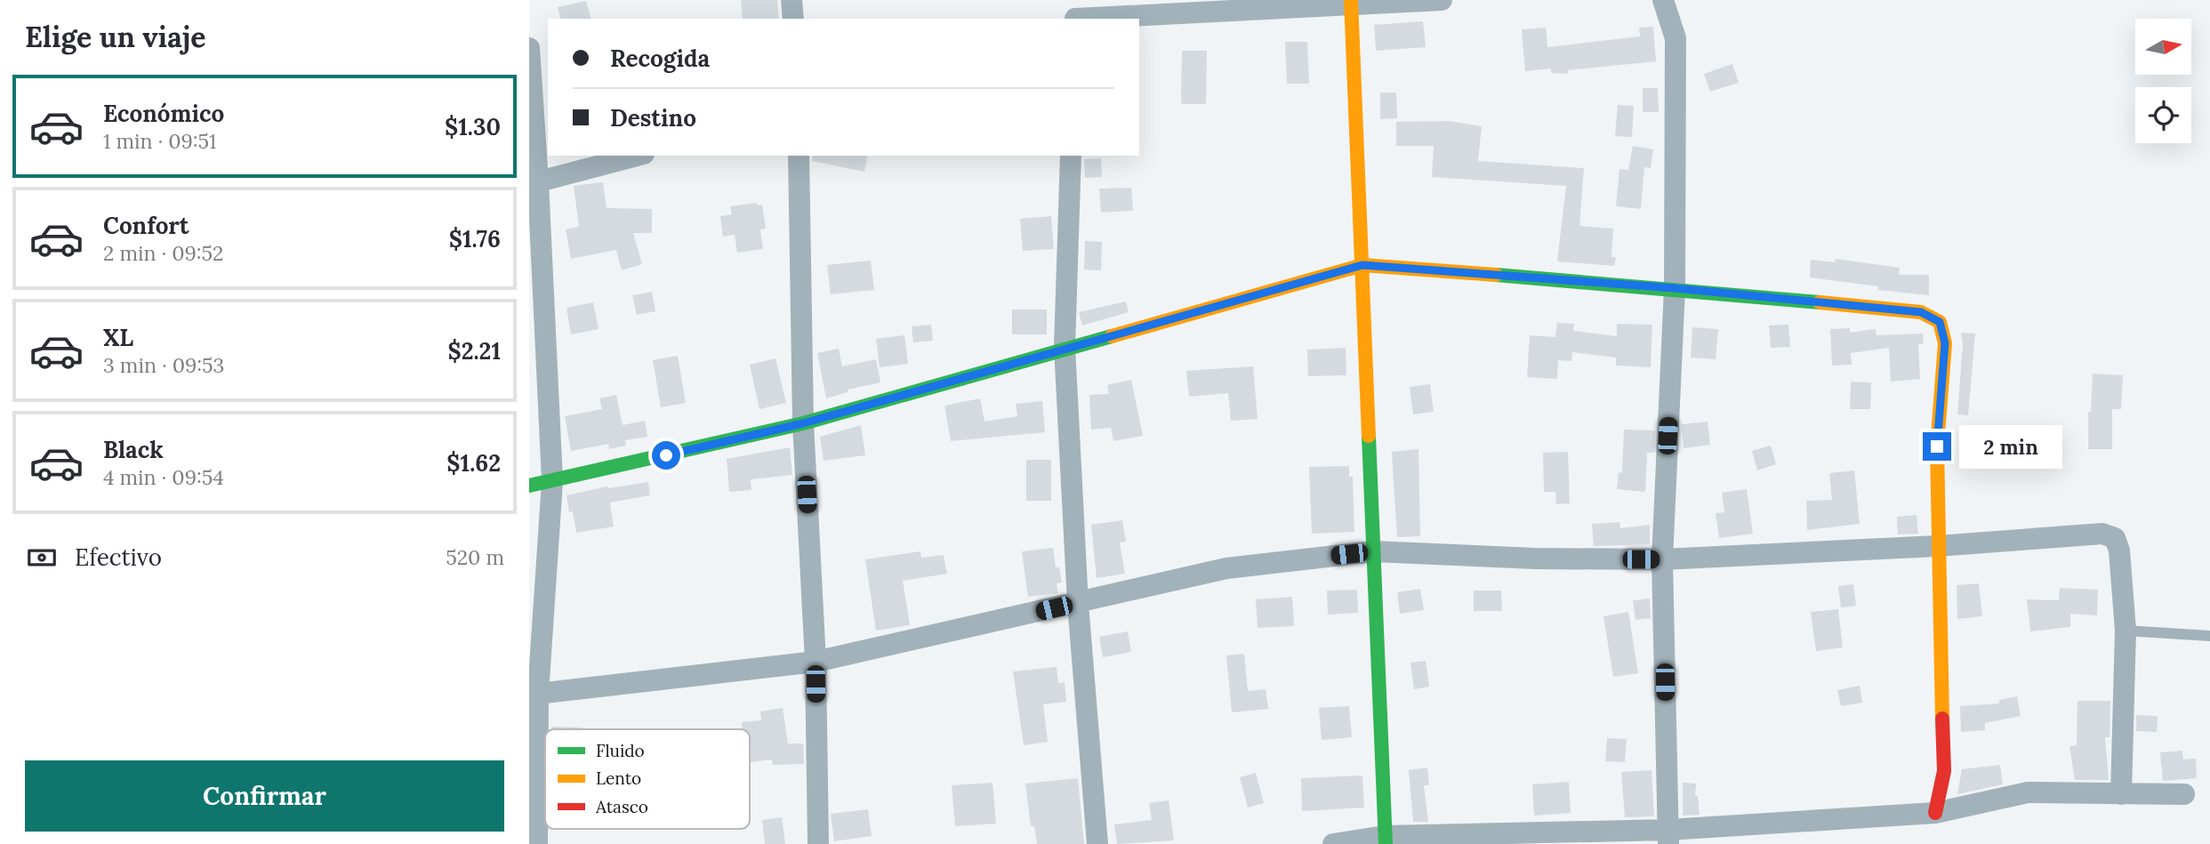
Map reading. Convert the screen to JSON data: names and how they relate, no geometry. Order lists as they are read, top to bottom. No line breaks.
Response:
{"legend":["Fluido","Lento","Atasco"],"north":"right","page":{"heading":"Elige un viaje","banner":["Recogida","Destino"],"list":[{"name":"Económico","note":"1 min · 09:51","value":"$1.30"},{"name":"Confort","note":"2 min · 09:52","value":"$1.76"},{"name":"XL","note":"3 min · 09:53","value":"$2.21"},{"name":"Black","note":"4 min · 09:54","value":"$1.62"}],"bubble":"2 min","pay":["Efectivo","520 m"],"buttons":"Confirmar"}}
